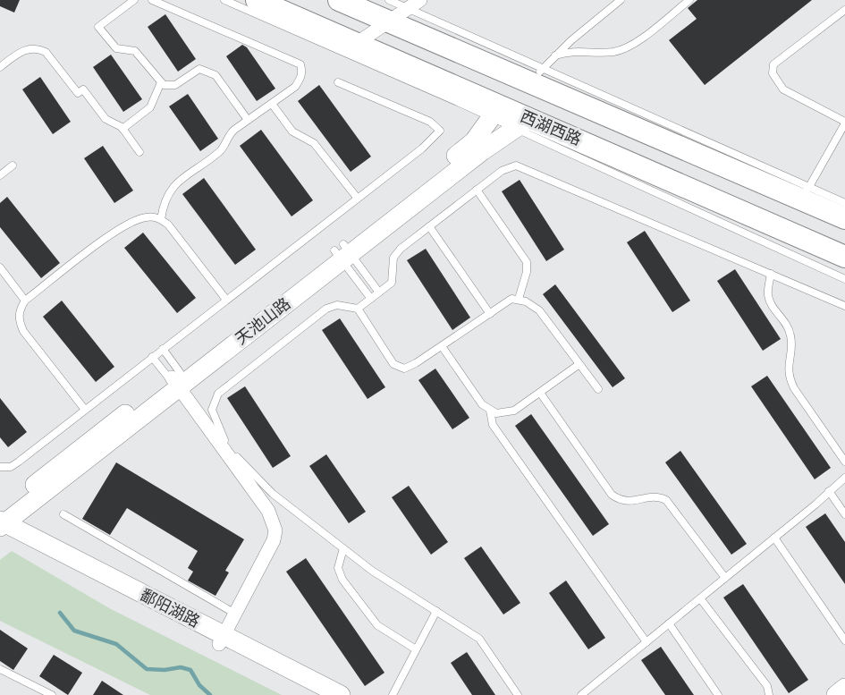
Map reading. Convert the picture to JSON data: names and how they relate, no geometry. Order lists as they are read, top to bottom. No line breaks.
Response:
{"streets":{"main road":["西湖西路"],"street":["天池山路","鄱阳湖路"]},"crossings":[["西湖西路","天池山路"],["天池山路","鄱阳湖路"]]}
